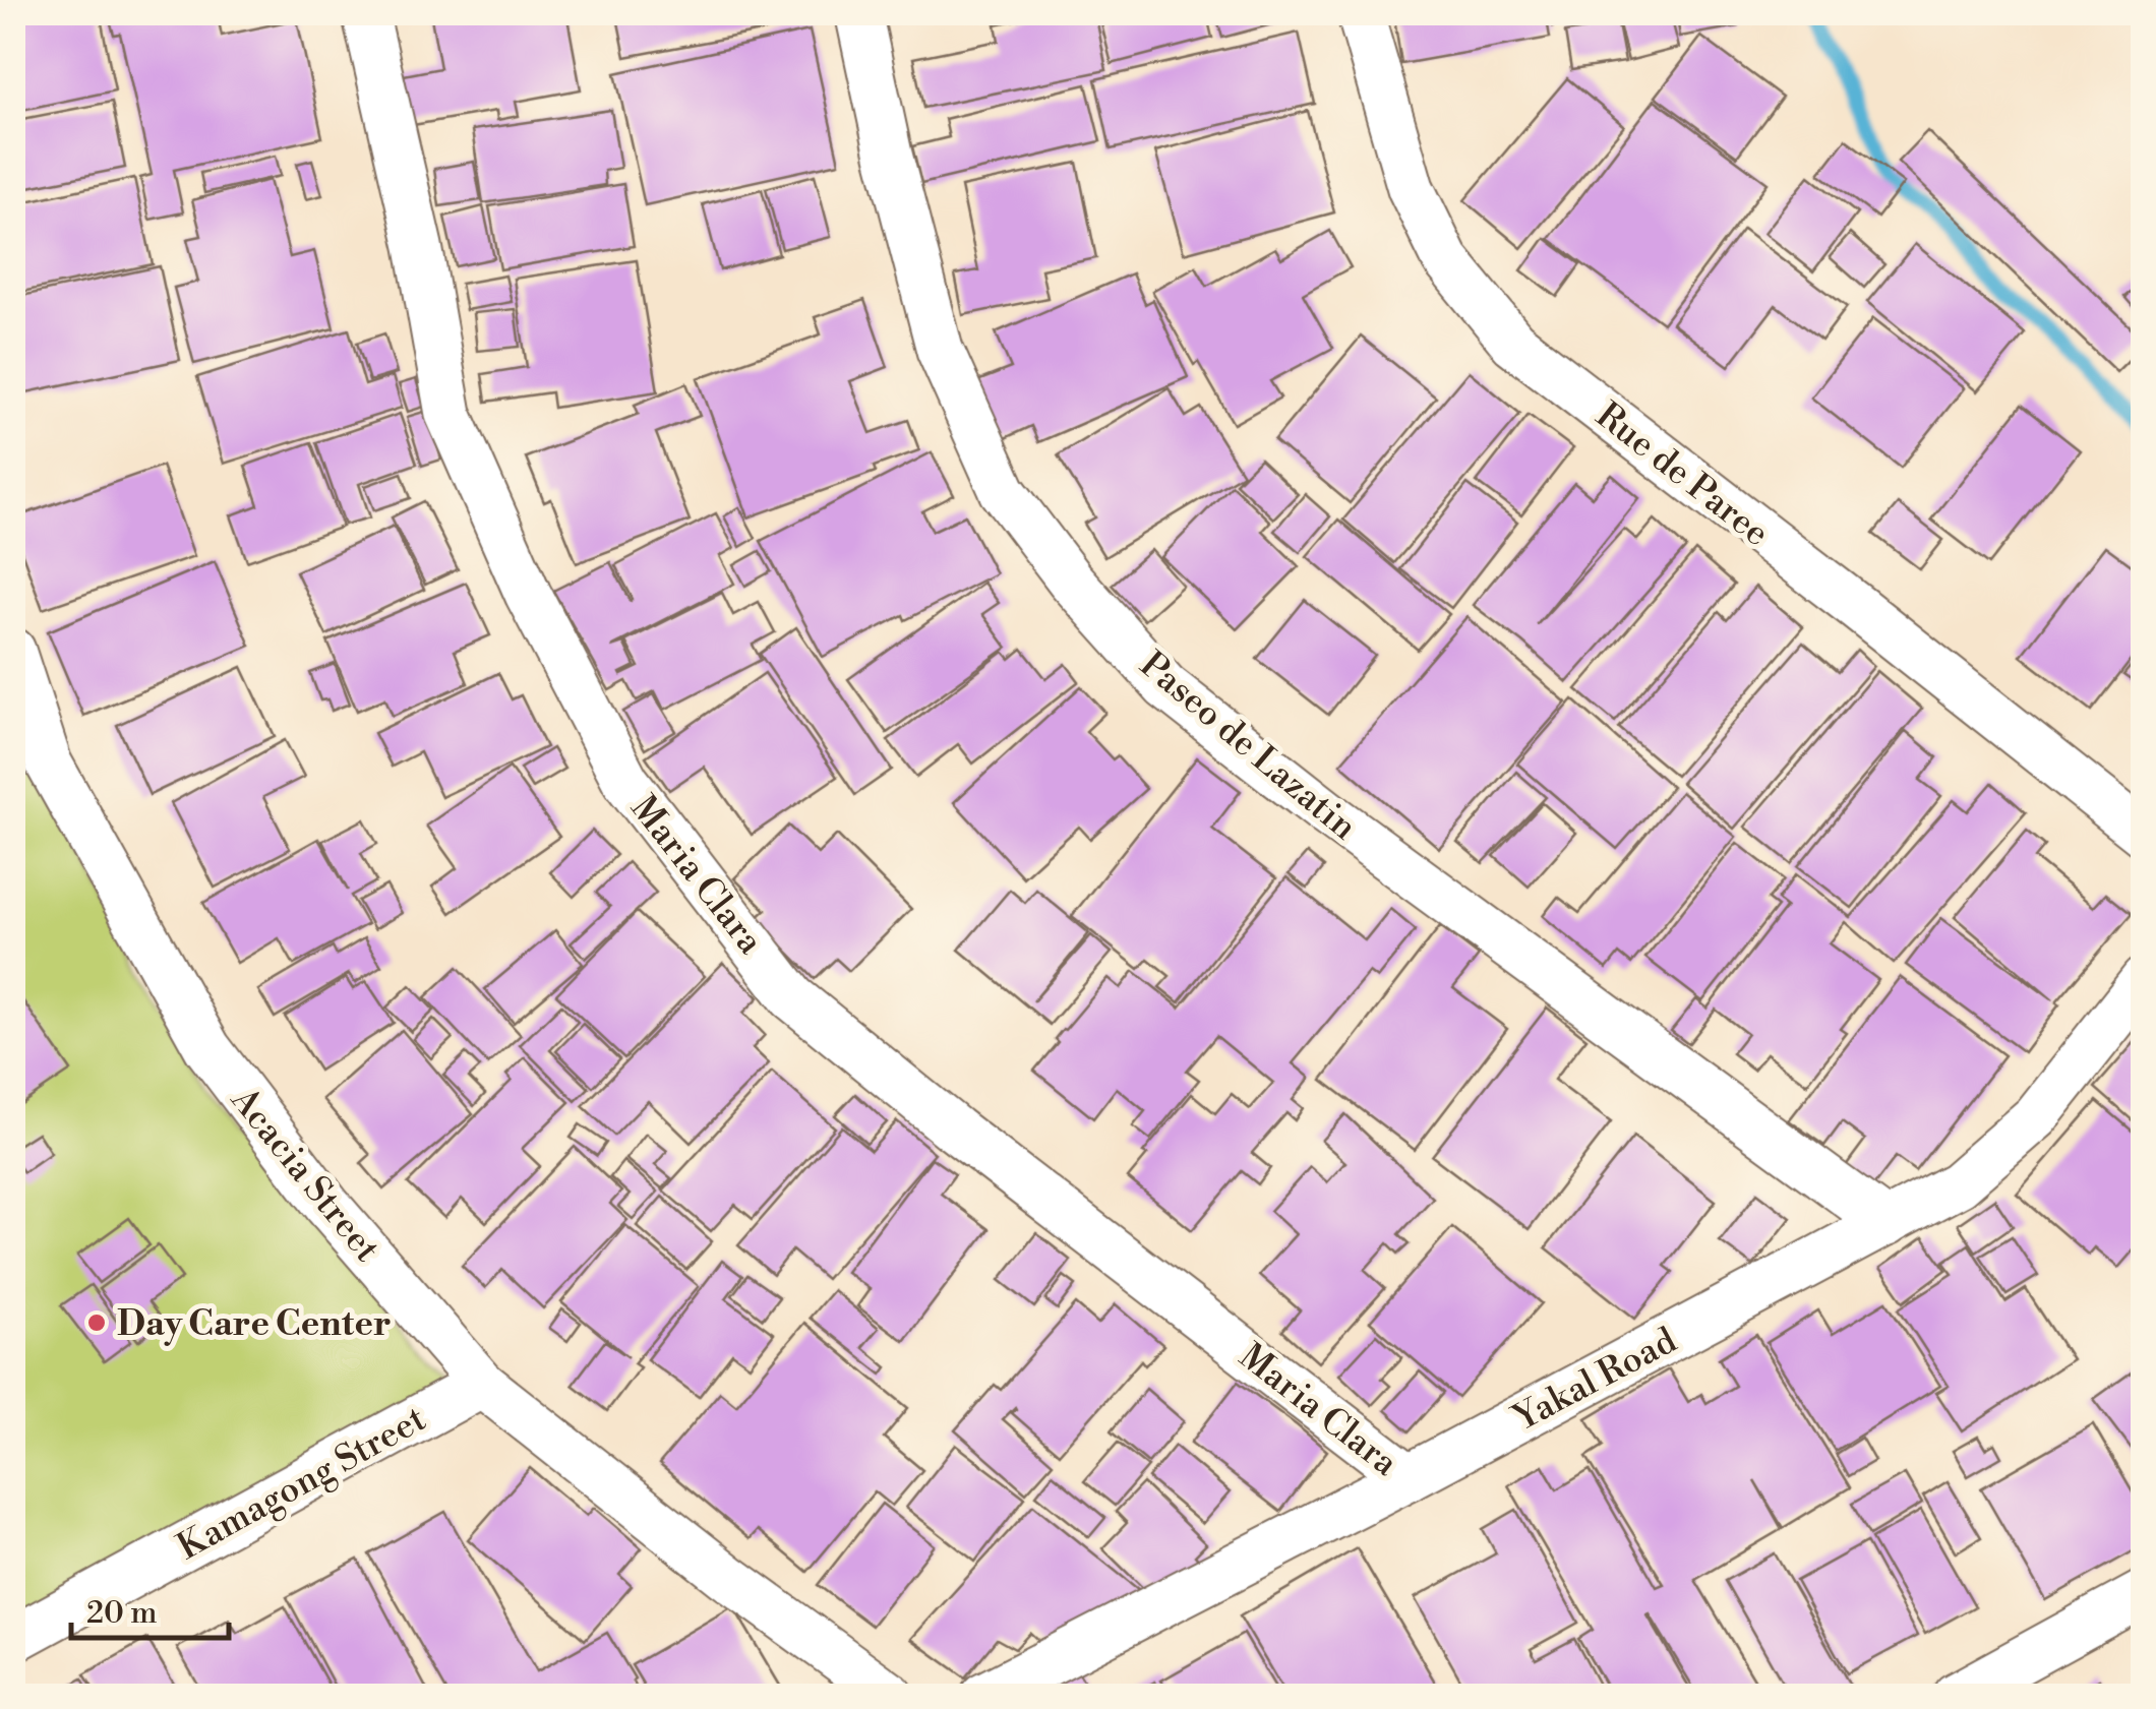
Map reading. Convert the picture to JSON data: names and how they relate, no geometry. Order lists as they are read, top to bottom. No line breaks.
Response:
{"streets":{"street":["Rue de Paree","Paseo de Lazatin","Maria Clara","Acacia Street","Yakal Road","Kamagong Street"]},"crossings":[["Paseo de Lazatin","Yakal Road"],["Maria Clara","Yakal Road"],["Acacia Street","Kamagong Street"]],"places":["Day Care Center"],"scale_bar":"20 m"}
